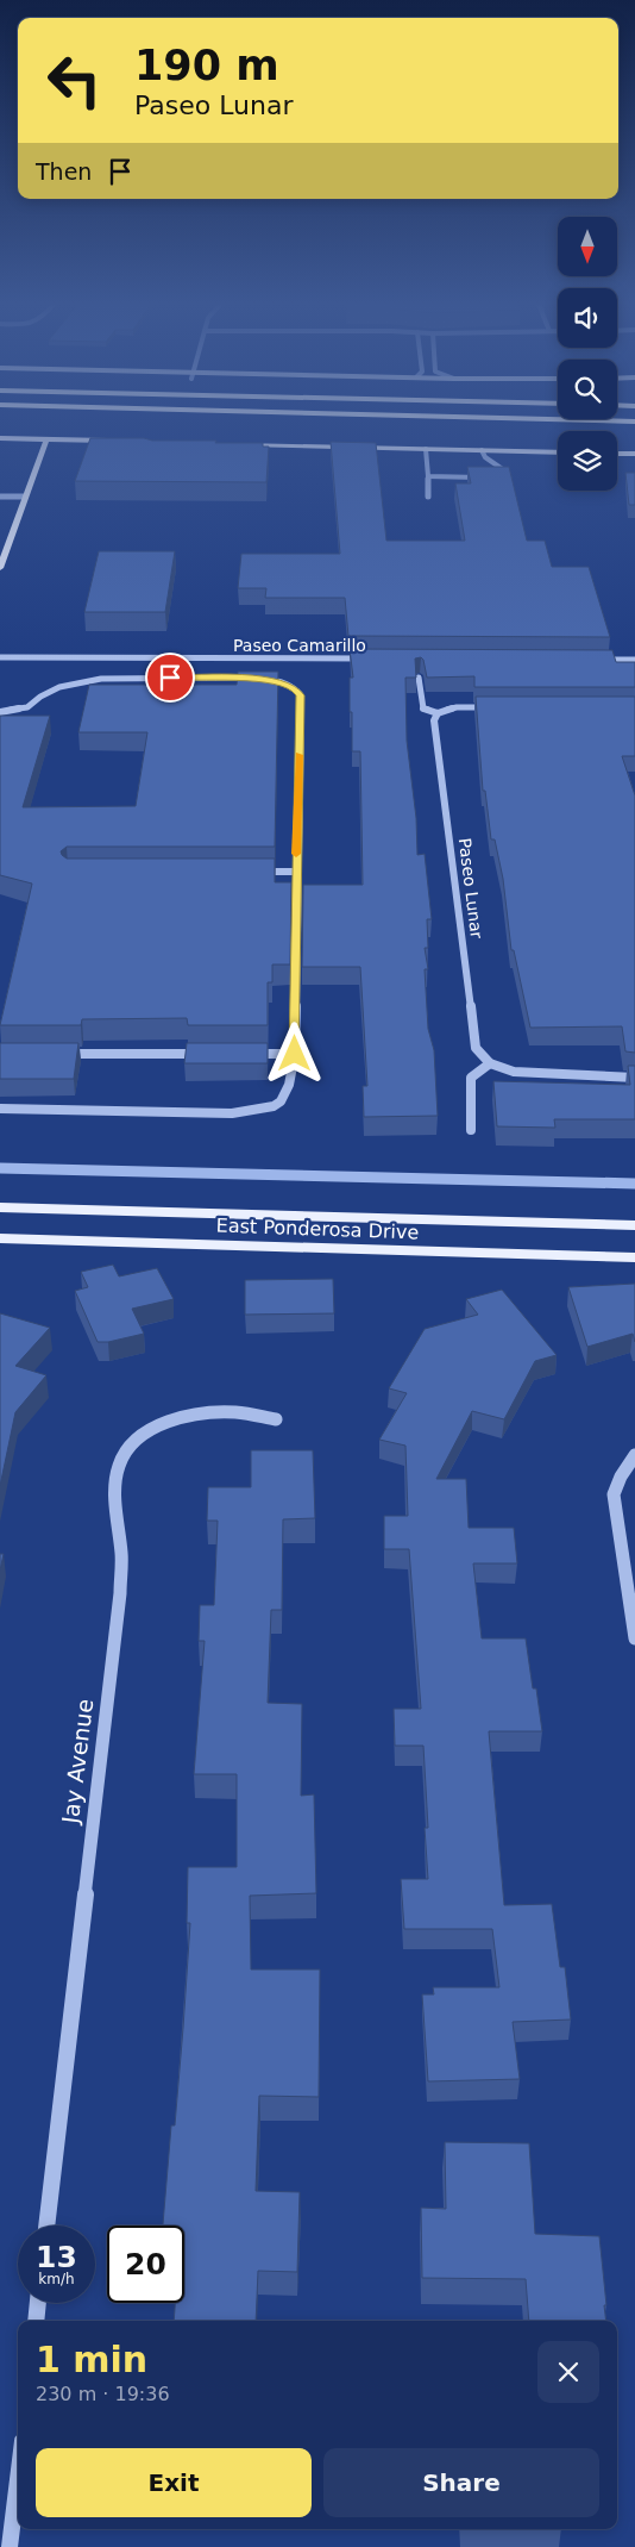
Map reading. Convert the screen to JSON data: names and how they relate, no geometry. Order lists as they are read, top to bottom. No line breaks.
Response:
{"streets":{"main road":["East Ponderosa Drive"],"street":["Paseo Camarillo","Paseo Lunar","Jay Avenue"]},"north":"bottom","page":{"turn":["190 m","Paseo Lunar"],"then":"Then","speed":"13 km/h","limit":"20","heading":["1 min","230 m · 19:36"],"buttons":["Exit","Share"]}}
